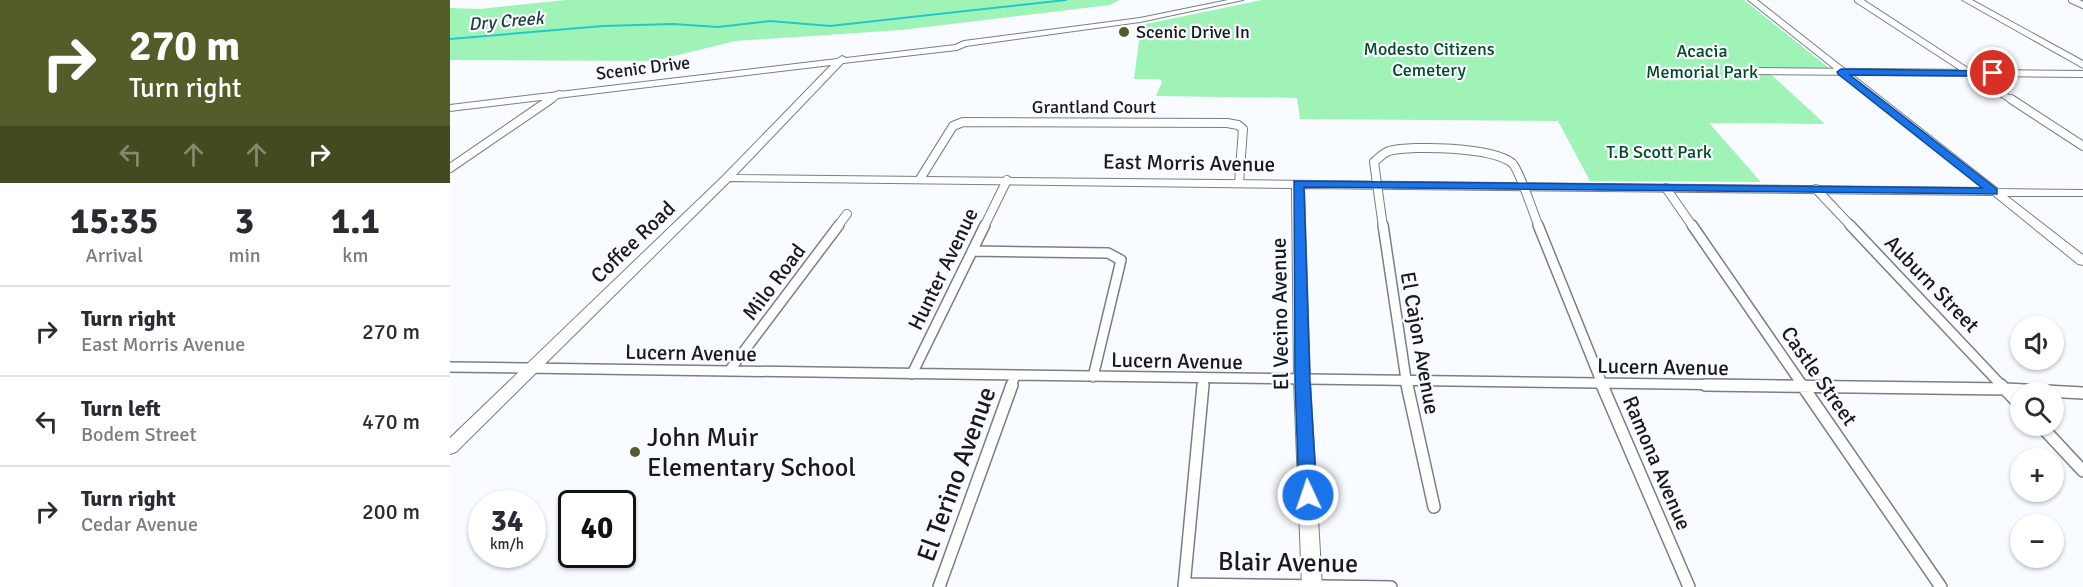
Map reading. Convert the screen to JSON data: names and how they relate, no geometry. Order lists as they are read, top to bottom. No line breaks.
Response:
{"streets":{"street":["Scenic Drive","Grantland Court","East Morris Avenue","Coffee Road","Hunter Avenue","Milo Road","Auburn Street","El Vecino Avenue","El Cajon Avenue","Lucern Avenue","Castle Street","Ramona Avenue","El Terino Avenue","Blair Avenue"]},"crossings":[["Scenic Drive","Coffee Road"],["Grantland Court","East Morris Avenue"],["East Morris Avenue","Coffee Road"],["East Morris Avenue","Hunter Avenue"],["East Morris Avenue","Auburn Street"],["East Morris Avenue","El Vecino Avenue"],["East Morris Avenue","El Cajon Avenue"],["East Morris Avenue","Castle Street"],["East Morris Avenue","Ramona Avenue"],["Coffee Road","Lucern Avenue"],["Hunter Avenue","Lucern Avenue"],["Milo Road","Lucern Avenue"],["Auburn Street","Lucern Avenue"],["El Vecino Avenue","Lucern Avenue"],["El Vecino Avenue","Blair Avenue"],["El Cajon Avenue","Lucern Avenue"],["El Cajon Avenue","Ramona Avenue"],["Lucern Avenue","Castle Street"],["Lucern Avenue","Ramona Avenue"],["Lucern Avenue","El Terino Avenue"]],"water":["Dry Creek"],"parks":["Modesto Citizens Cemetery","Acacia Memorial Park","T.B Scott Park"],"places":["Scenic Drive In","John Muir Elementary School"],"page":{"turn":["270 m","Turn right"],"eta":["15:35","Arrival","3","min","1.1","km"],"list":[{"name":"Turn right","note":"East Morris Avenue","value":"270 m"},{"name":"Turn left","note":"Bodem Street","value":"470 m"},{"name":"Turn right","note":"Cedar Avenue","value":"200 m"}],"map_buttons":["+","−"],"speed":"34 km/h","limit":"40"}}
